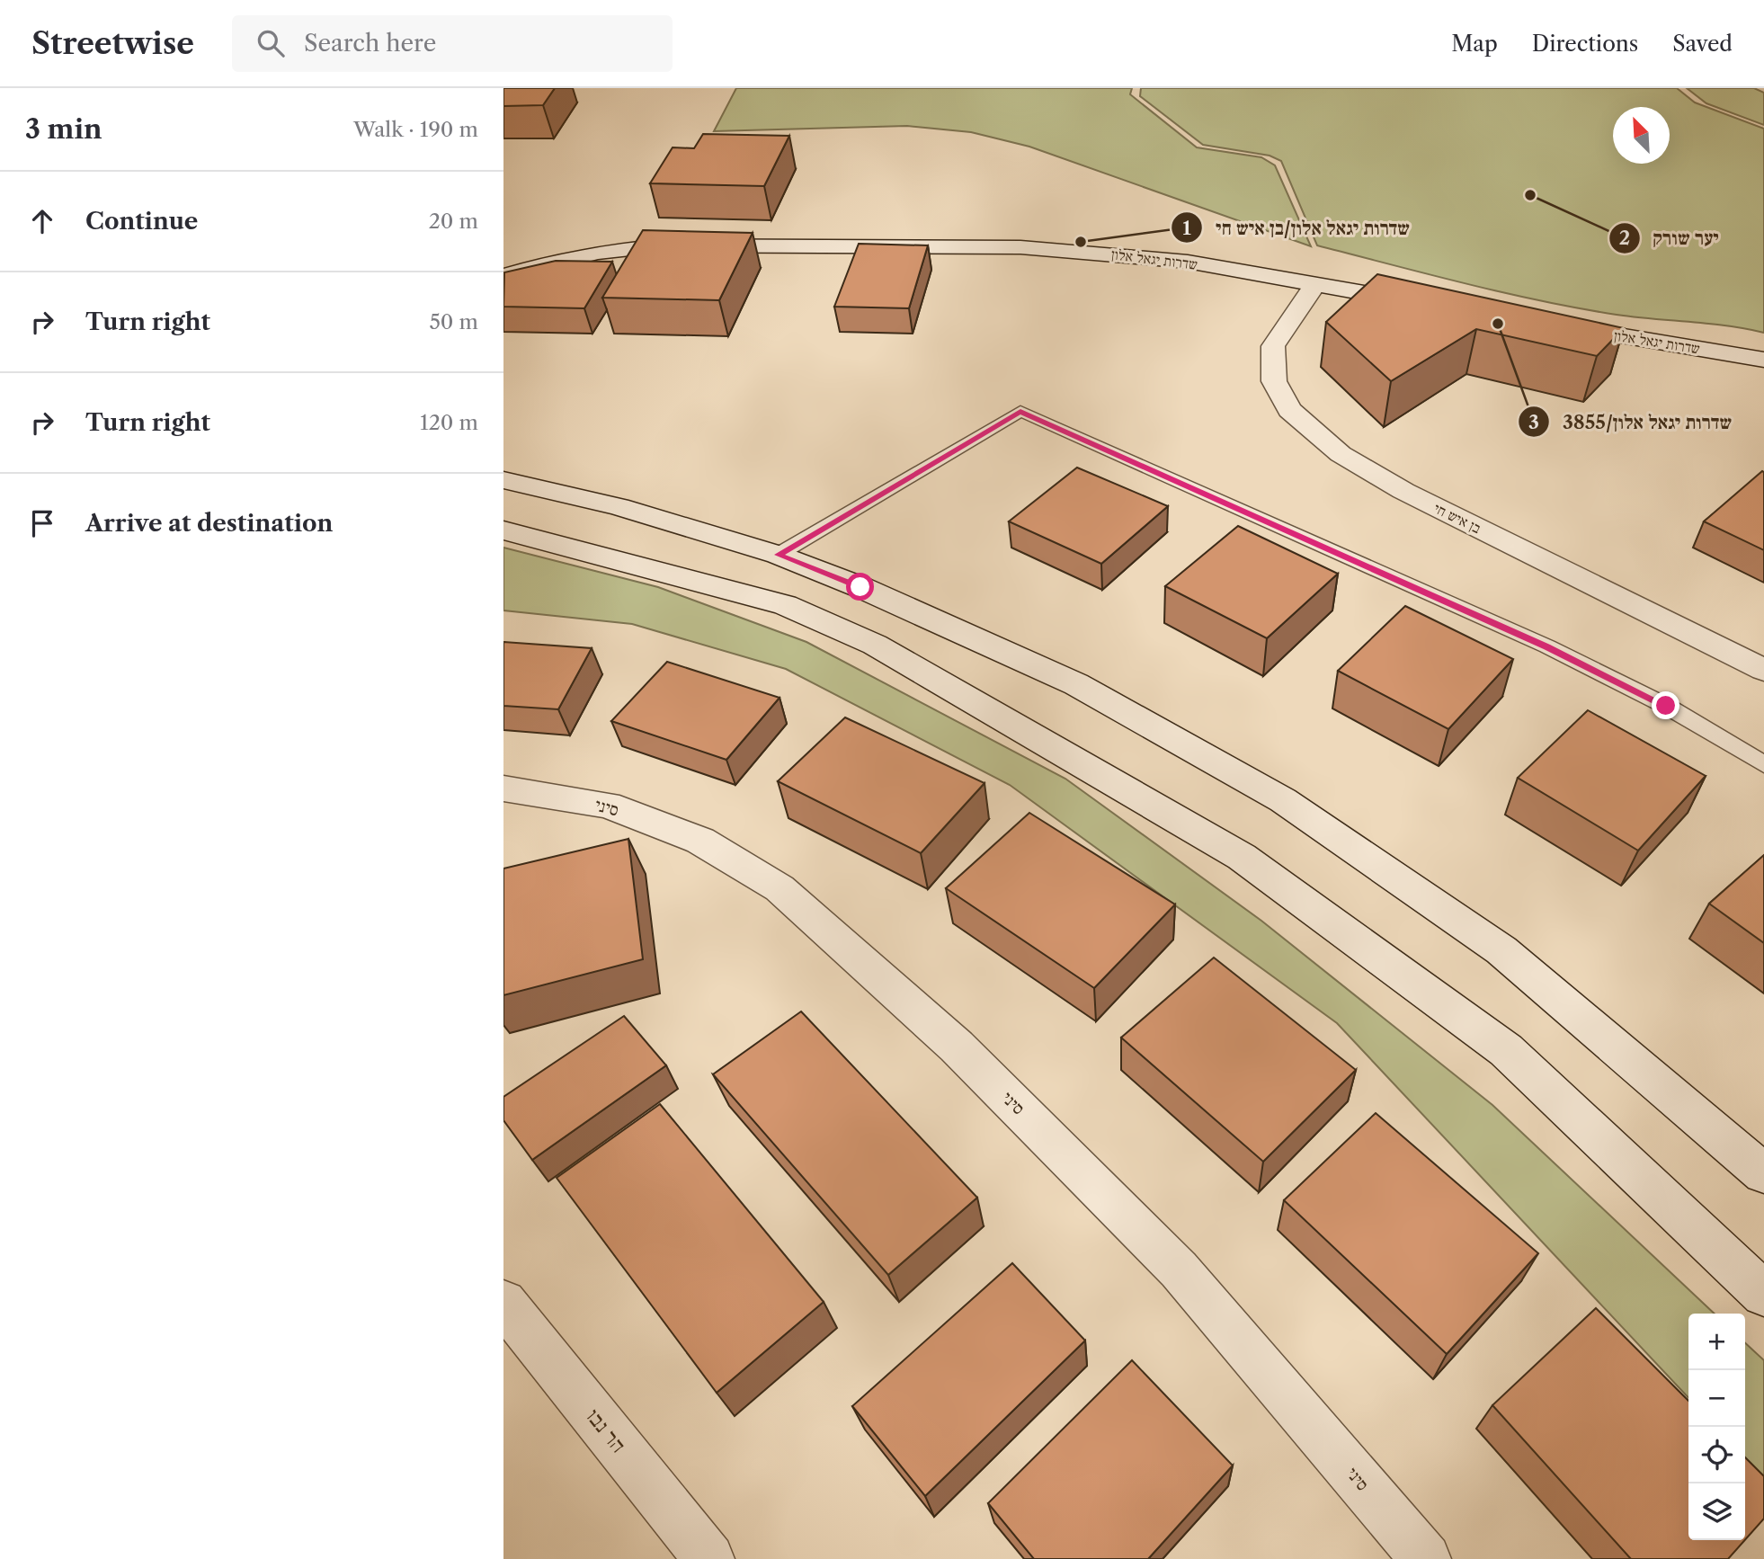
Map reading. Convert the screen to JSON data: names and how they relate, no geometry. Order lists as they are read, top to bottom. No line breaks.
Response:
{"streets":{"main road":["שדרות יגאל אלון","בן איש חי","סיני","הר נבו"]},"crossings":[["שדרות יגאל אלון","בן איש חי"]],"places":["יער שורק","שדרות יגאל אלון/בן איש חי","שדרות יגאל אלון/3855"],"north":"top left","page":{"header":"Streetwise","search":"Search here","nav":["Map","Directions","Saved"],"heading":["3 min","Walk · 190 m"],"list":[["Continue","20 m"],["Turn right","50 m"],["Turn right","120 m"],"Arrive at destination"],"map_buttons":["+","−"]}}
